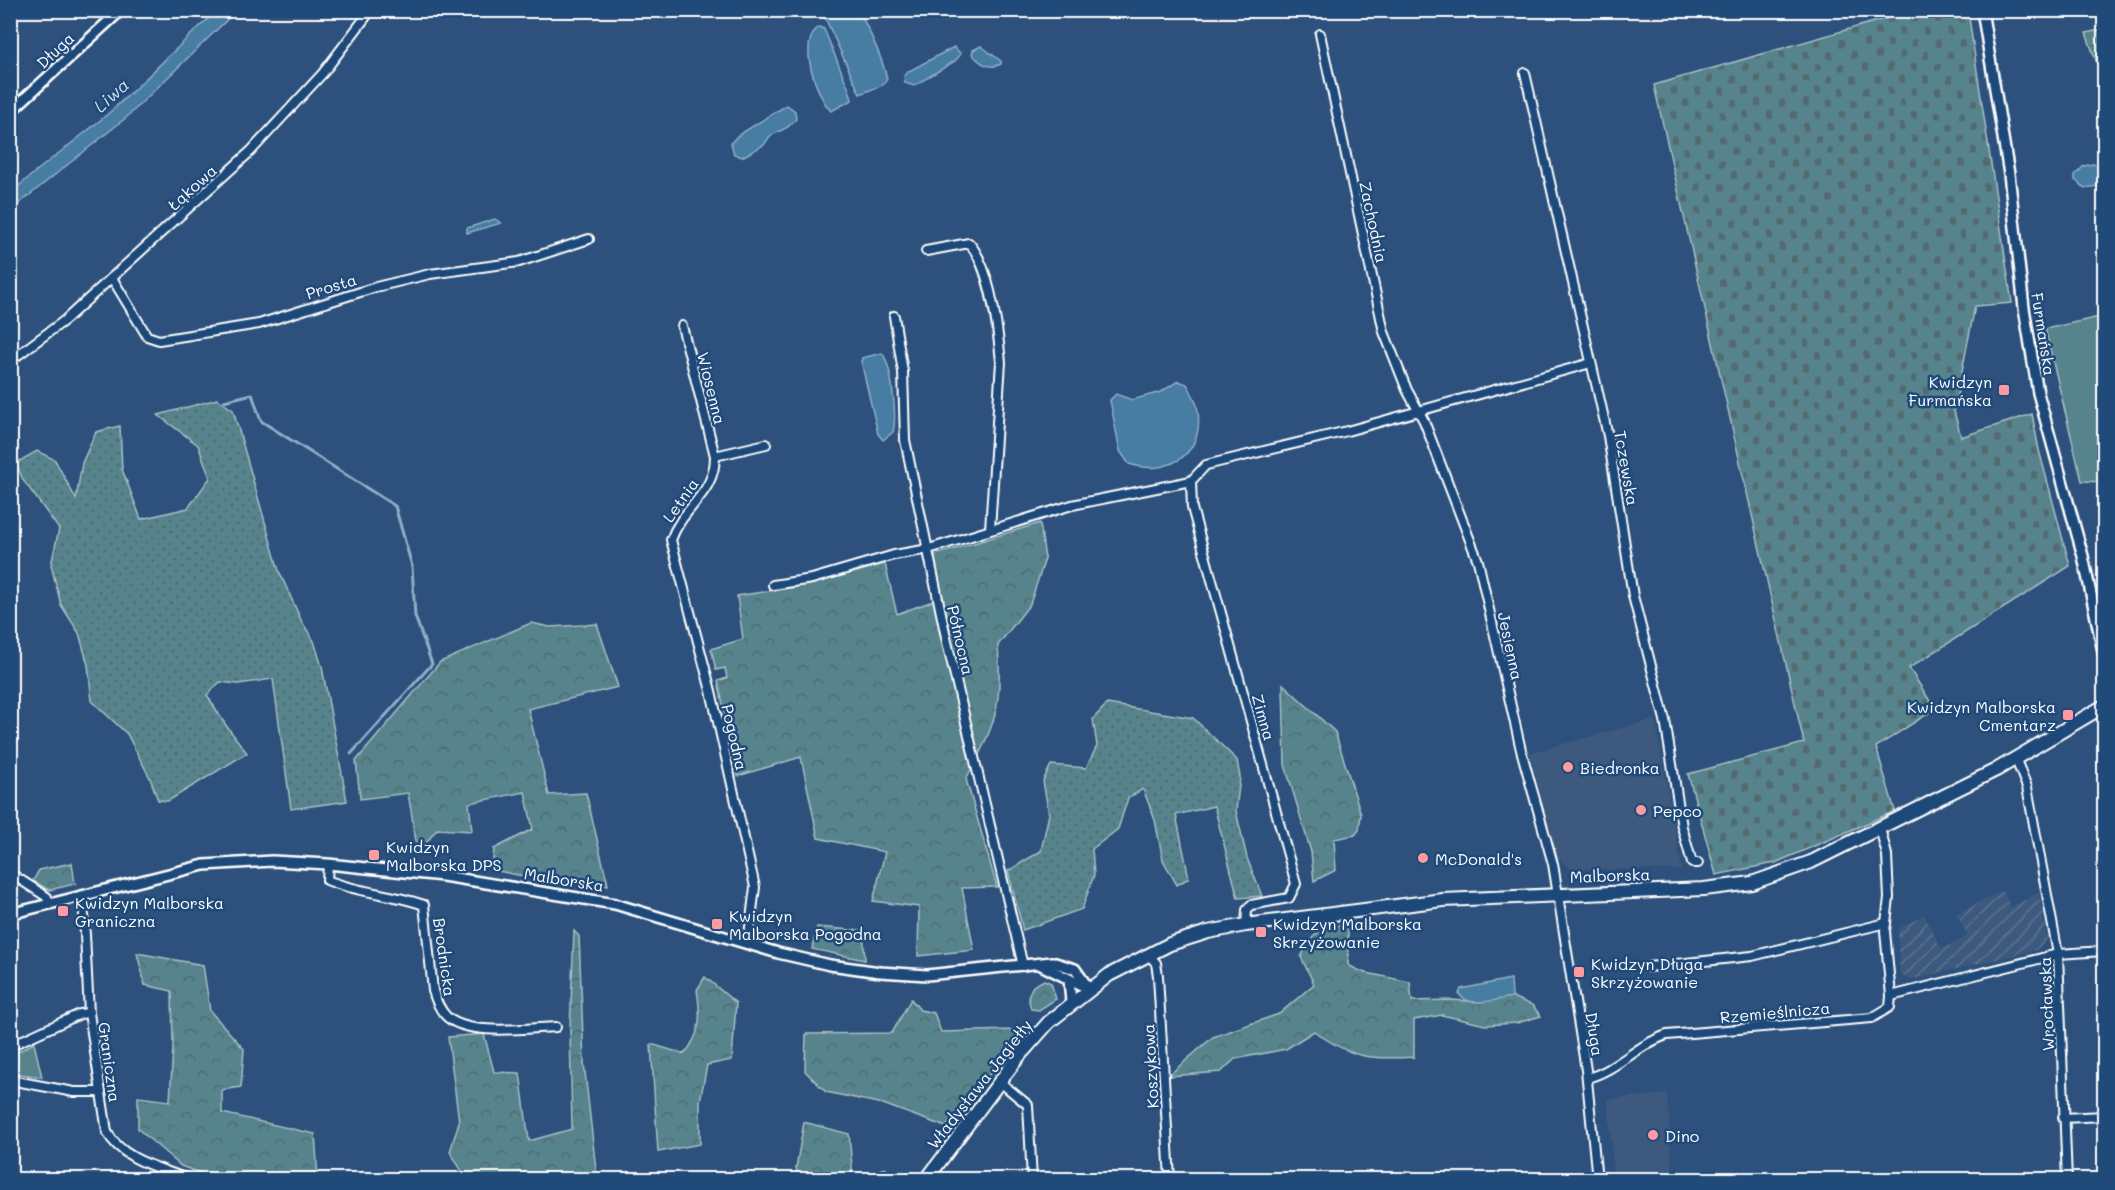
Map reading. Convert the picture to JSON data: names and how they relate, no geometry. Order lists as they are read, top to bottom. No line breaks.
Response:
{"streets":{"main road":["Malborska","Władysława Jagiełły"],"street":["Długa","Łąkowa","Zachodnia","Prosta","Furmańska","Wiosenna","Tczewska","Letnia","Północna","Jesienna","Zimna","Pogodna","Brodnicka","Wrocławska","Rzemieślnicza","Graniczna","Koszykowa"]},"crossings":[["Długa","Jesienna"],["Długa","Malborska"],["Długa","Rzemieślnicza"],["Łąkowa","Prosta"],["Zachodnia","Jesienna"],["Wiosenna","Letnia"],["Letnia","Pogodna"],["Północna","Malborska"],["Jesienna","Malborska"],["Zimna","Malborska"],["Pogodna","Malborska"],["Malborska","Brodnicka"],["Malborska","Wrocławska"],["Malborska","Graniczna"],["Malborska","Koszykowa"],["Malborska","Władysława Jagiełły"]],"water":["Liwa"],"places":{"transit":["Kwidzyn Furmańska","Kwidzyn Malborska Cmentarz","Kwidzyn Malborska DPS","Kwidzyn Malborska Graniczna","Kwidzyn Malborska Pogodna","Kwidzyn Malborska Skrzyżowanie","Kwidzyn Długa Skrzyżowanie"],"other":["Biedronka","Pepco","McDonald's","Dino"]}}
